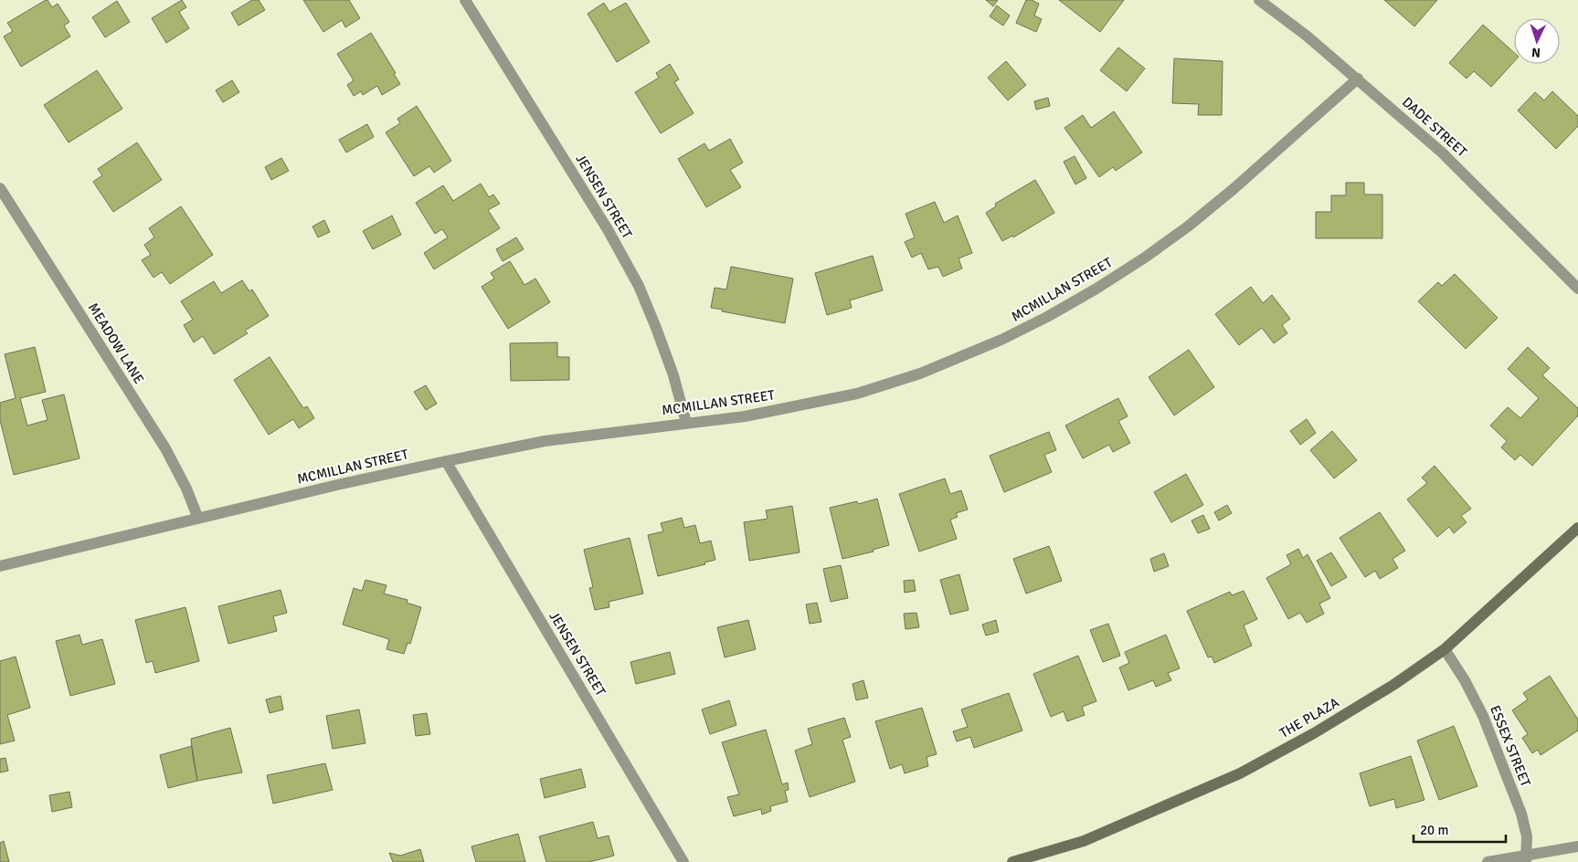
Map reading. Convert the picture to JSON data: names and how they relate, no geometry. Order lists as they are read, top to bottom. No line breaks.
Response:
{"streets":{"main road":["THE PLAZA"],"street":["DADE STREET","JENSEN STREET","MCMILLAN STREET","MEADOW LANE","ESSEX STREET"]},"crossings":[["DADE STREET","MCMILLAN STREET"],["JENSEN STREET","MCMILLAN STREET"],["MCMILLAN STREET","MEADOW LANE"],["THE PLAZA","ESSEX STREET"]],"scale_bar":"20 m","north":"bottom"}
